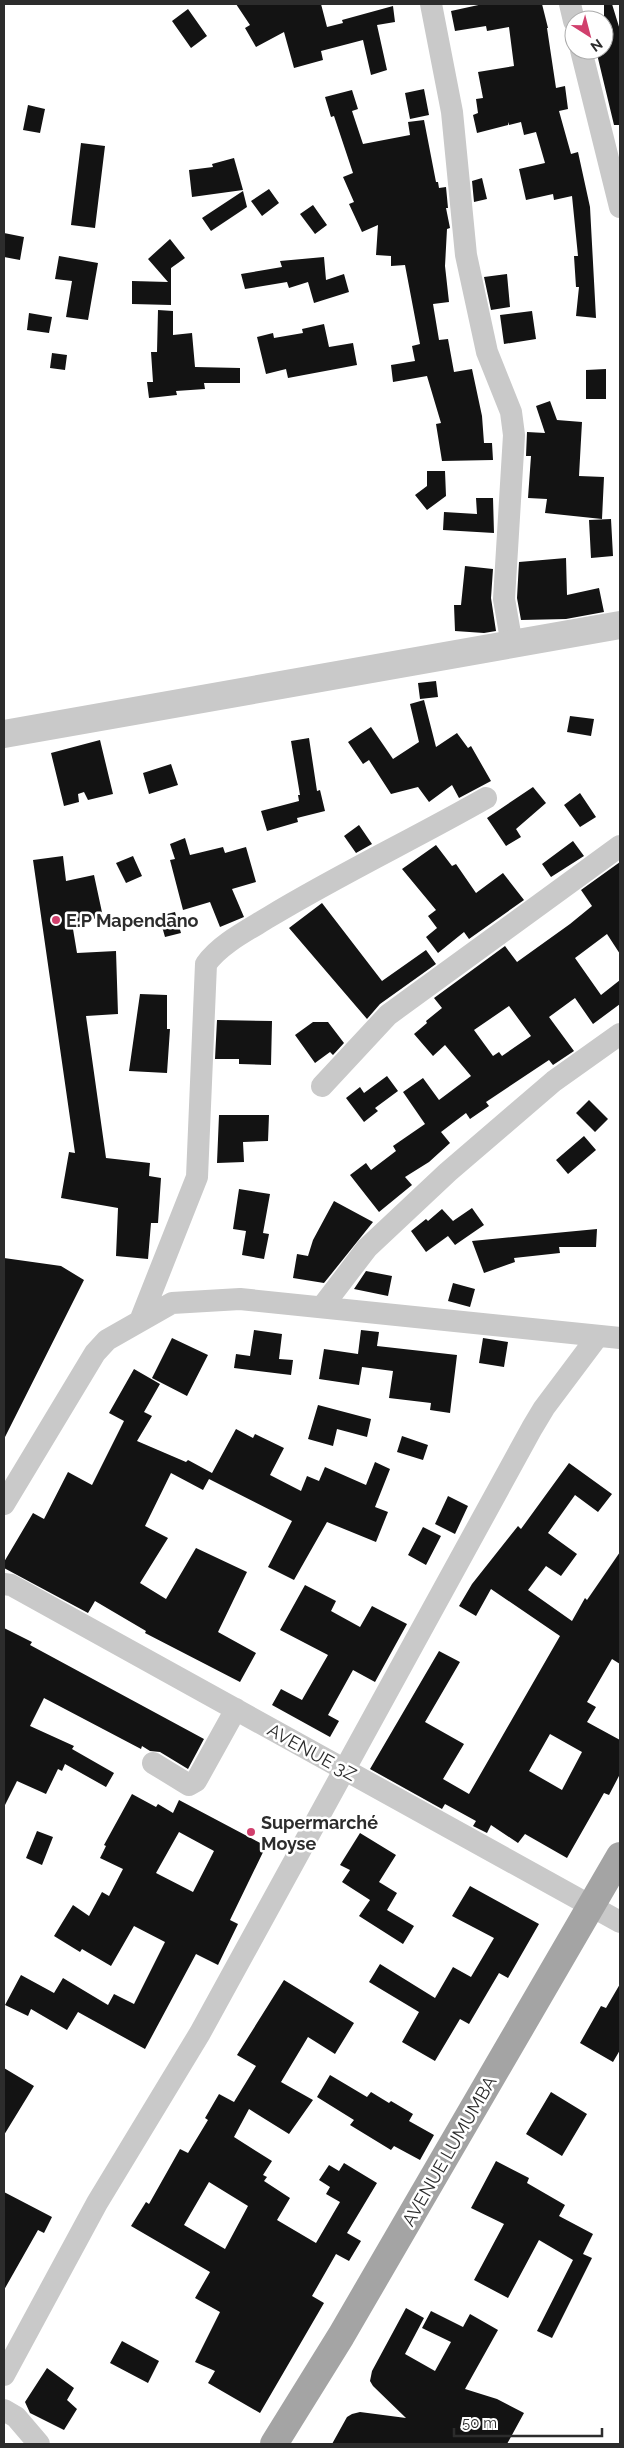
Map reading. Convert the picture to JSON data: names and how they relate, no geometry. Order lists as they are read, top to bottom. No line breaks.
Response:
{"streets":{"main road":["AVENUE LUMUMBA"],"street":["AVENUE 3Z"]},"crossings":[["AVENUE 3Z","AVENUE LUMUMBA"]],"places":["E.P Mapendano","Supermarché Moyse"],"scale_bar":"50 m","north":"bottom right"}
